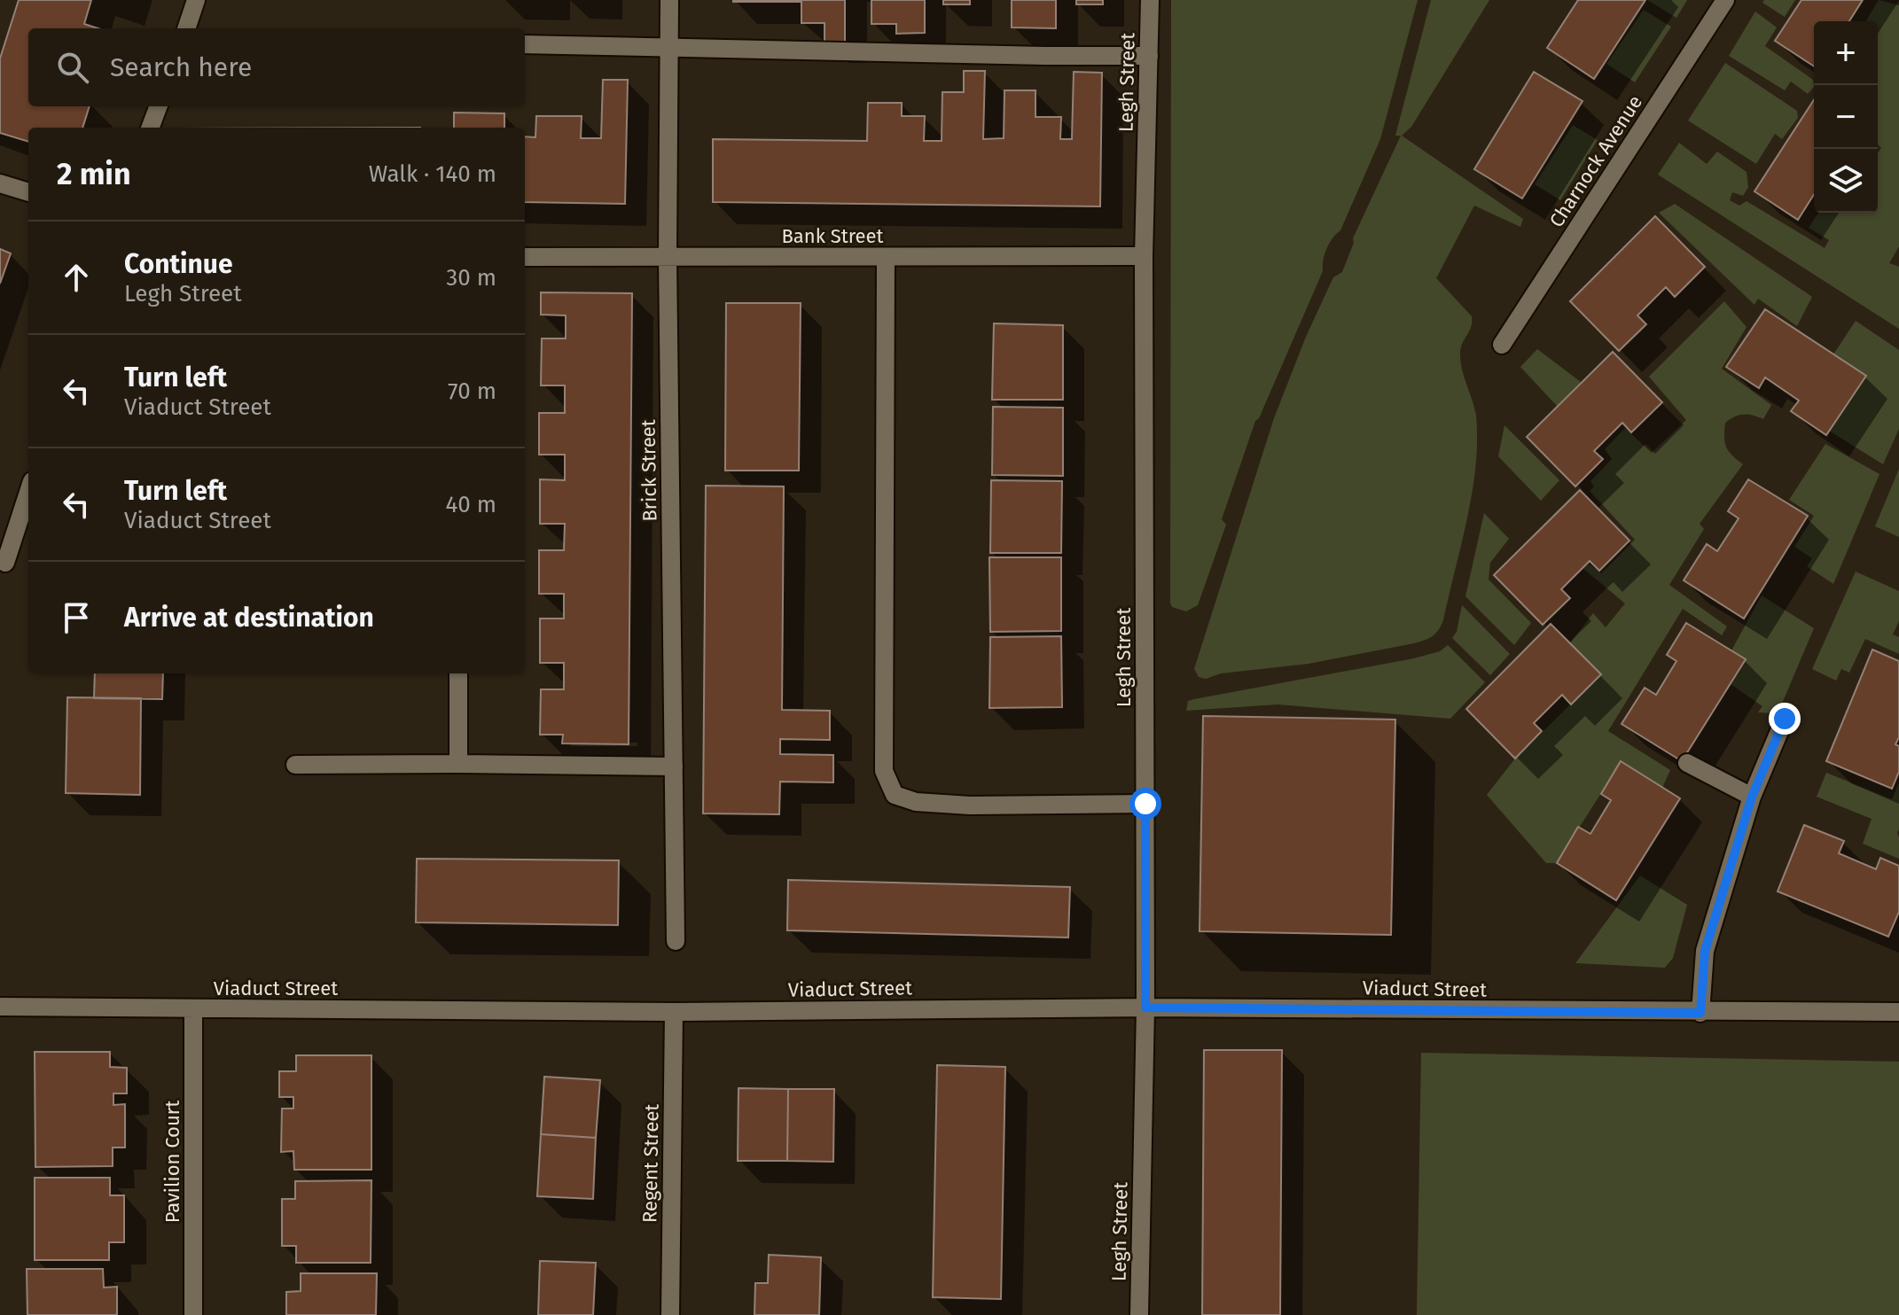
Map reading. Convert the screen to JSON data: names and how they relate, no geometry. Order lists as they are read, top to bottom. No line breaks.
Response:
{"streets":{"street":["Legh Street","Charnock Avenue","Bank Street","Brick Street","Viaduct Street","Pavilion Court","Regent Street"]},"crossings":[["Legh Street","Bank Street"],["Legh Street","Viaduct Street"],["Bank Street","Brick Street"],["Viaduct Street","Pavilion Court"],["Viaduct Street","Regent Street"]],"page":{"map_buttons":["+","−"],"search":"Search here","heading":["2 min","Walk · 140 m"],"list":[["Continue","Legh Street","30 m"],["Turn left","Viaduct Street","70 m"],["Turn left","Viaduct Street","40 m"],"Arrive at destination"]}}
